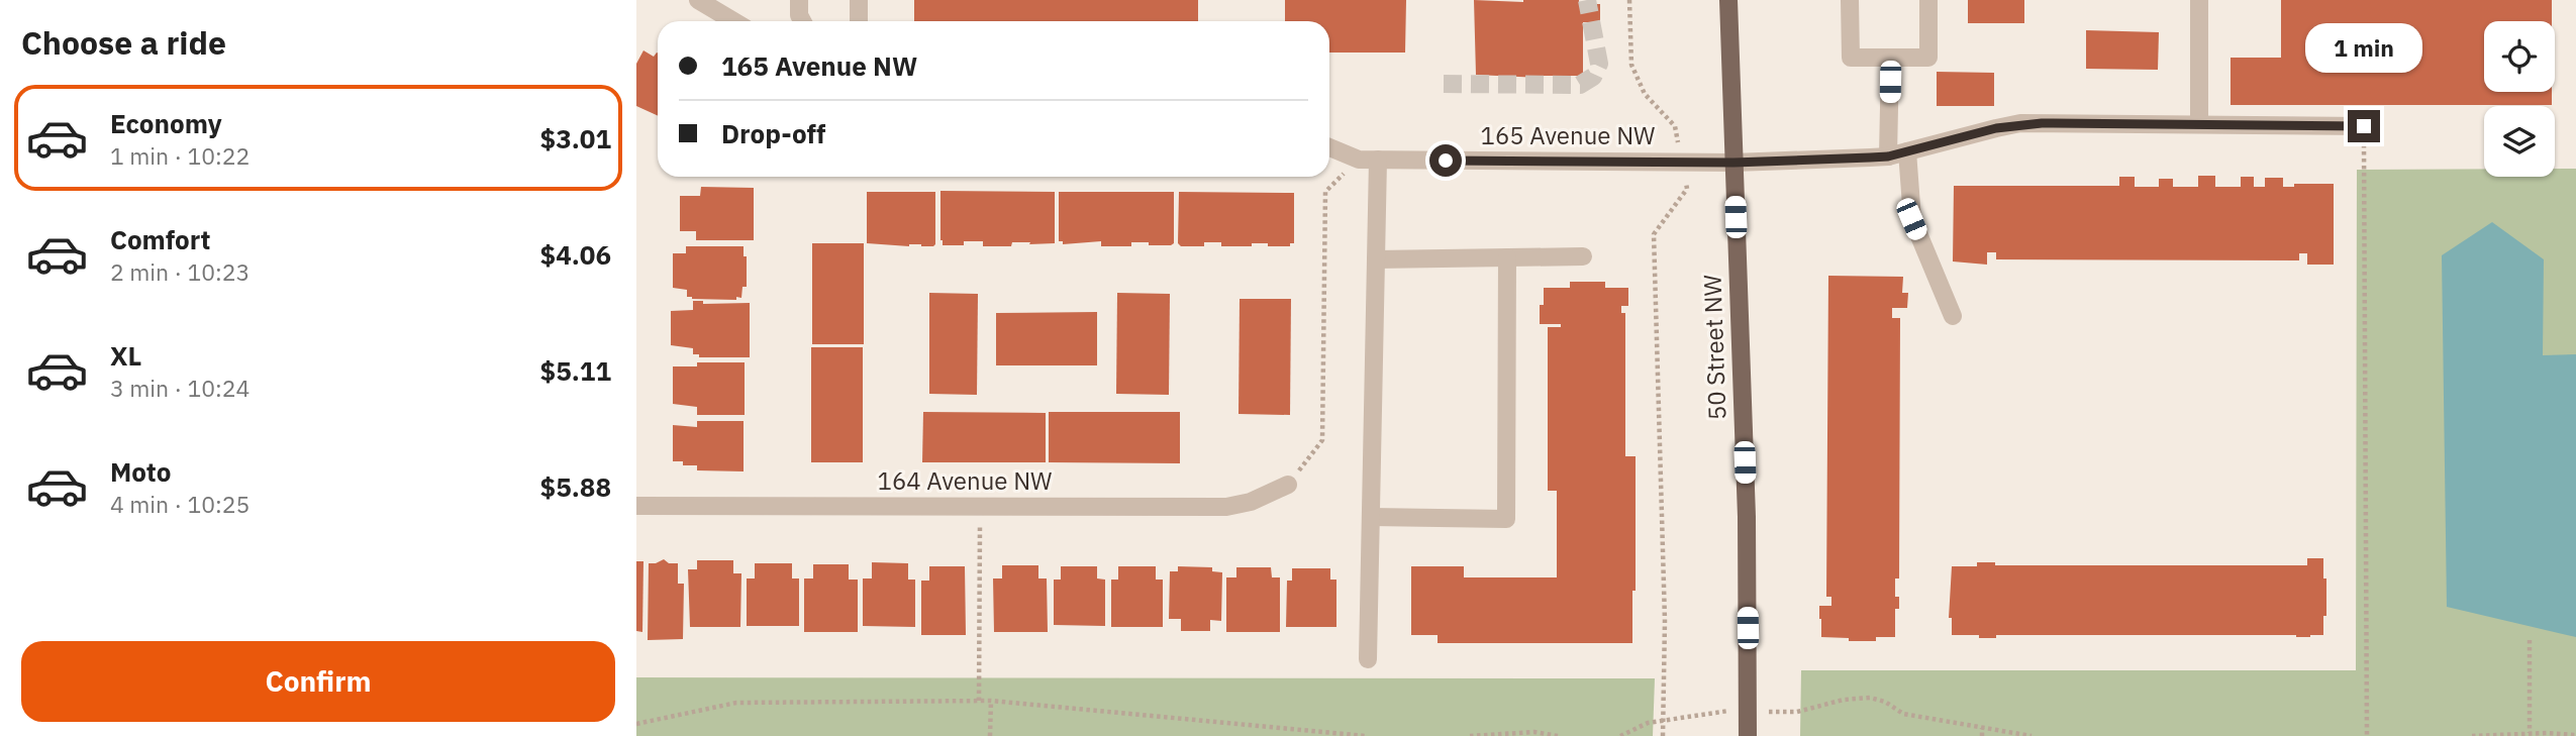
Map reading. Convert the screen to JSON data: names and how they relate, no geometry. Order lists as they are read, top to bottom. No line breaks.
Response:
{"streets":{"main road":["50 Street NW"],"street":["165 Avenue NW","164 Avenue NW"]},"crossings":[["165 Avenue NW","50 Street NW"]],"page":{"heading":"Choose a ride","banner":["165 Avenue NW","Drop-off"],"bubble":"1 min","list":[{"name":"Economy","note":"1 min · 10:22","value":"$3.01"},{"name":"Comfort","note":"2 min · 10:23","value":"$4.06"},{"name":"XL","note":"3 min · 10:24","value":"$5.11"},{"name":"Moto","note":"4 min · 10:25","value":"$5.88"}],"buttons":"Confirm"}}
